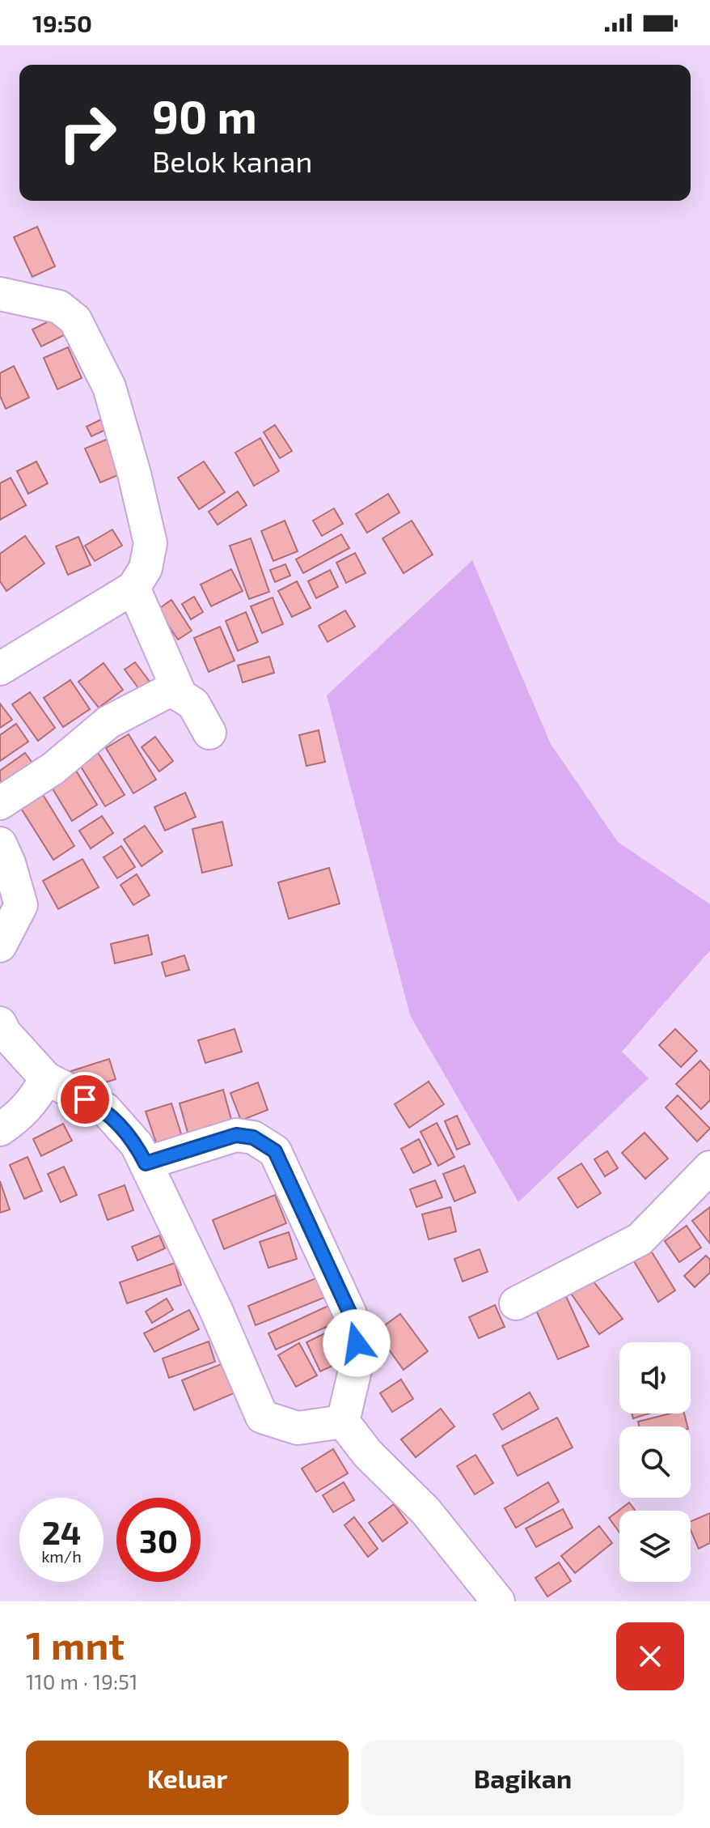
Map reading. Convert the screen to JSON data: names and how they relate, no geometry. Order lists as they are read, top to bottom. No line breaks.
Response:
{"page":{"status":"19:50","turn":["90 m","Belok kanan"],"speed":"24 km/h","limit":"30","heading":["1 mnt","110 m · 19:51"],"buttons":["Keluar","Bagikan"]}}
